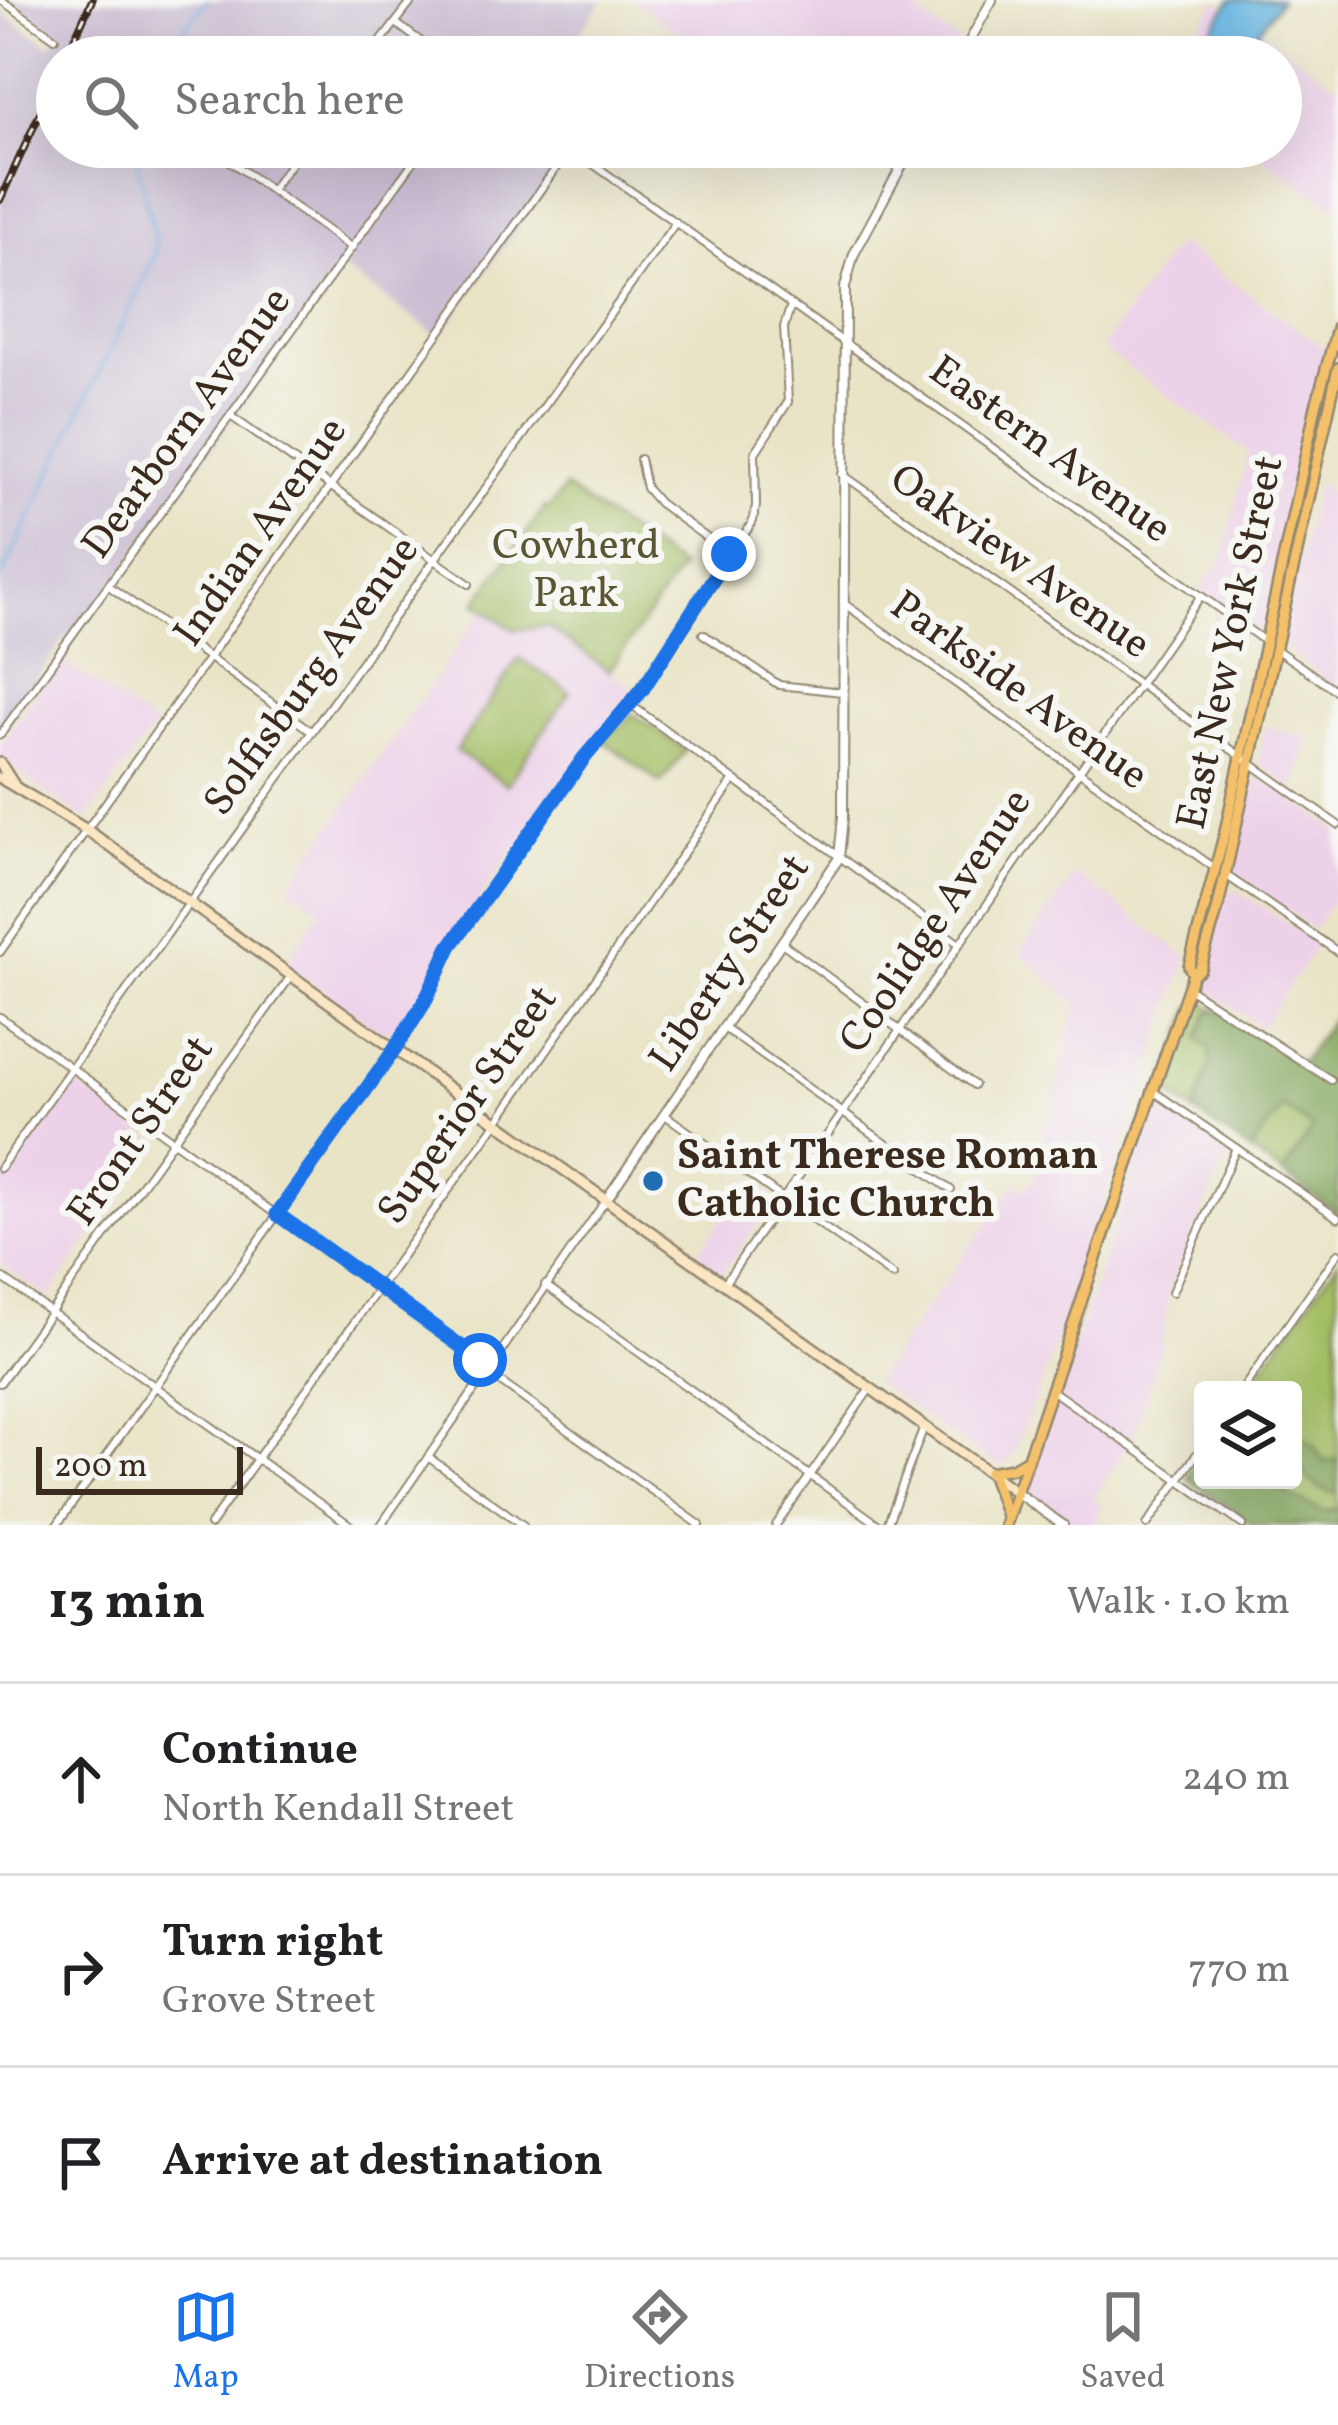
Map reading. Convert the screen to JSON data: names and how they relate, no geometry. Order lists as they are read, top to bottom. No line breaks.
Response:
{"streets":{"main road":["East New York Street"],"street":["Dearborn Avenue","Eastern Avenue","Indian Avenue","Oakview Avenue","Solfisburg Avenue","Parkside Avenue","Coolidge Avenue","Liberty Street","Superior Street","Front Street"]},"crossings":[["Eastern Avenue","East New York Street"],["Eastern Avenue","Solfisburg Avenue"],["Eastern Avenue","Coolidge Avenue"],["Eastern Avenue","Liberty Street"],["Oakview Avenue","East New York Street"],["Oakview Avenue","Coolidge Avenue"],["Oakview Avenue","Liberty Street"],["East New York Street","Parkside Avenue"],["Parkside Avenue","Coolidge Avenue"],["Parkside Avenue","Liberty Street"]],"parks":["Cowherd Park"],"places":["Saint Therese Roman Catholic Church"],"scale_bar":"200 m","page":{"search":"Search here","scale":"200 m","heading":["13 min","Walk · 1.0 km"],"list":[["Continue","North Kendall Street","240 m"],["Turn right","Grove Street","770 m"],"Arrive at destination"],"nav":["Map","Directions","Saved"]}}
